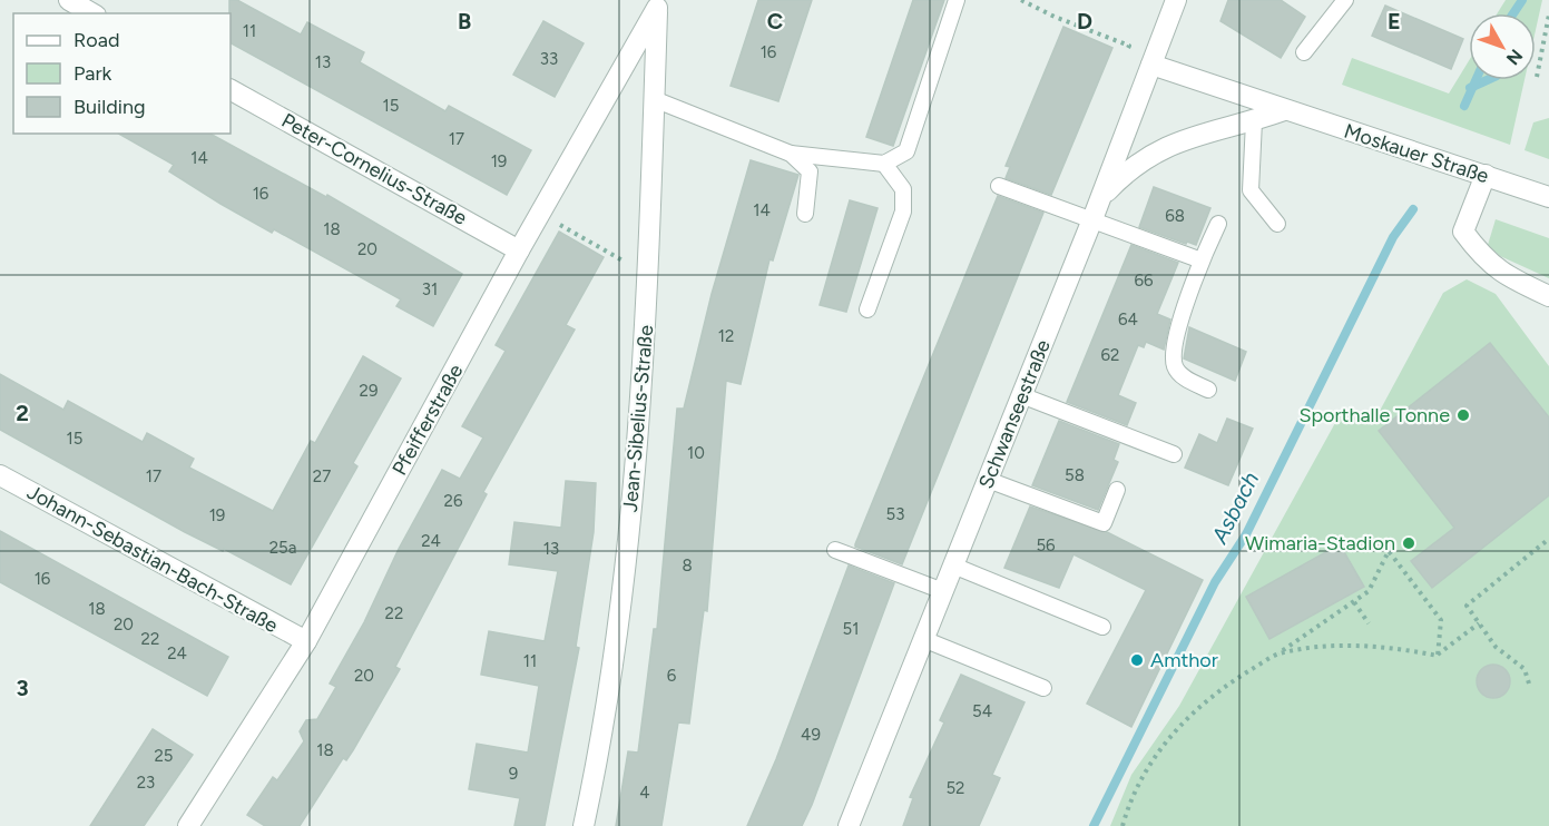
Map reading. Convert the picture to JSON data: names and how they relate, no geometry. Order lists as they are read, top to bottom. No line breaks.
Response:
{"streets":{"street":["Moskauer Straße","Peter-Cornelius-Straße","Schwanseestraße","Jean-Sibelius-Straße","Pfeifferstraße","Johann-Sebastian-Bach-Straße"]},"crossings":[["Moskauer Straße","Schwanseestraße"],["Peter-Cornelius-Straße","Pfeifferstraße"],["Jean-Sibelius-Straße","Pfeifferstraße"],["Pfeifferstraße","Johann-Sebastian-Bach-Straße"]],"water":["Asbach"],"places":["Sporthalle Tonne","Wimaria-Stadion","Amthor"],"house_numbers":["11","16","33","13","15","17","14","19","16","14","68","18","20","66","31","64","12","62","29","15","10","58","17","27","26","53","19","24","56","25a","13","8","16","18","22","20","51","22","24","11","20","6","54","49","18","25","9","23","52","4"],"legend":["Road","Park","Building"],"north":"bottom right","grid":{"columns":["B","C","D","E"],"rows":["2","3"]}}
